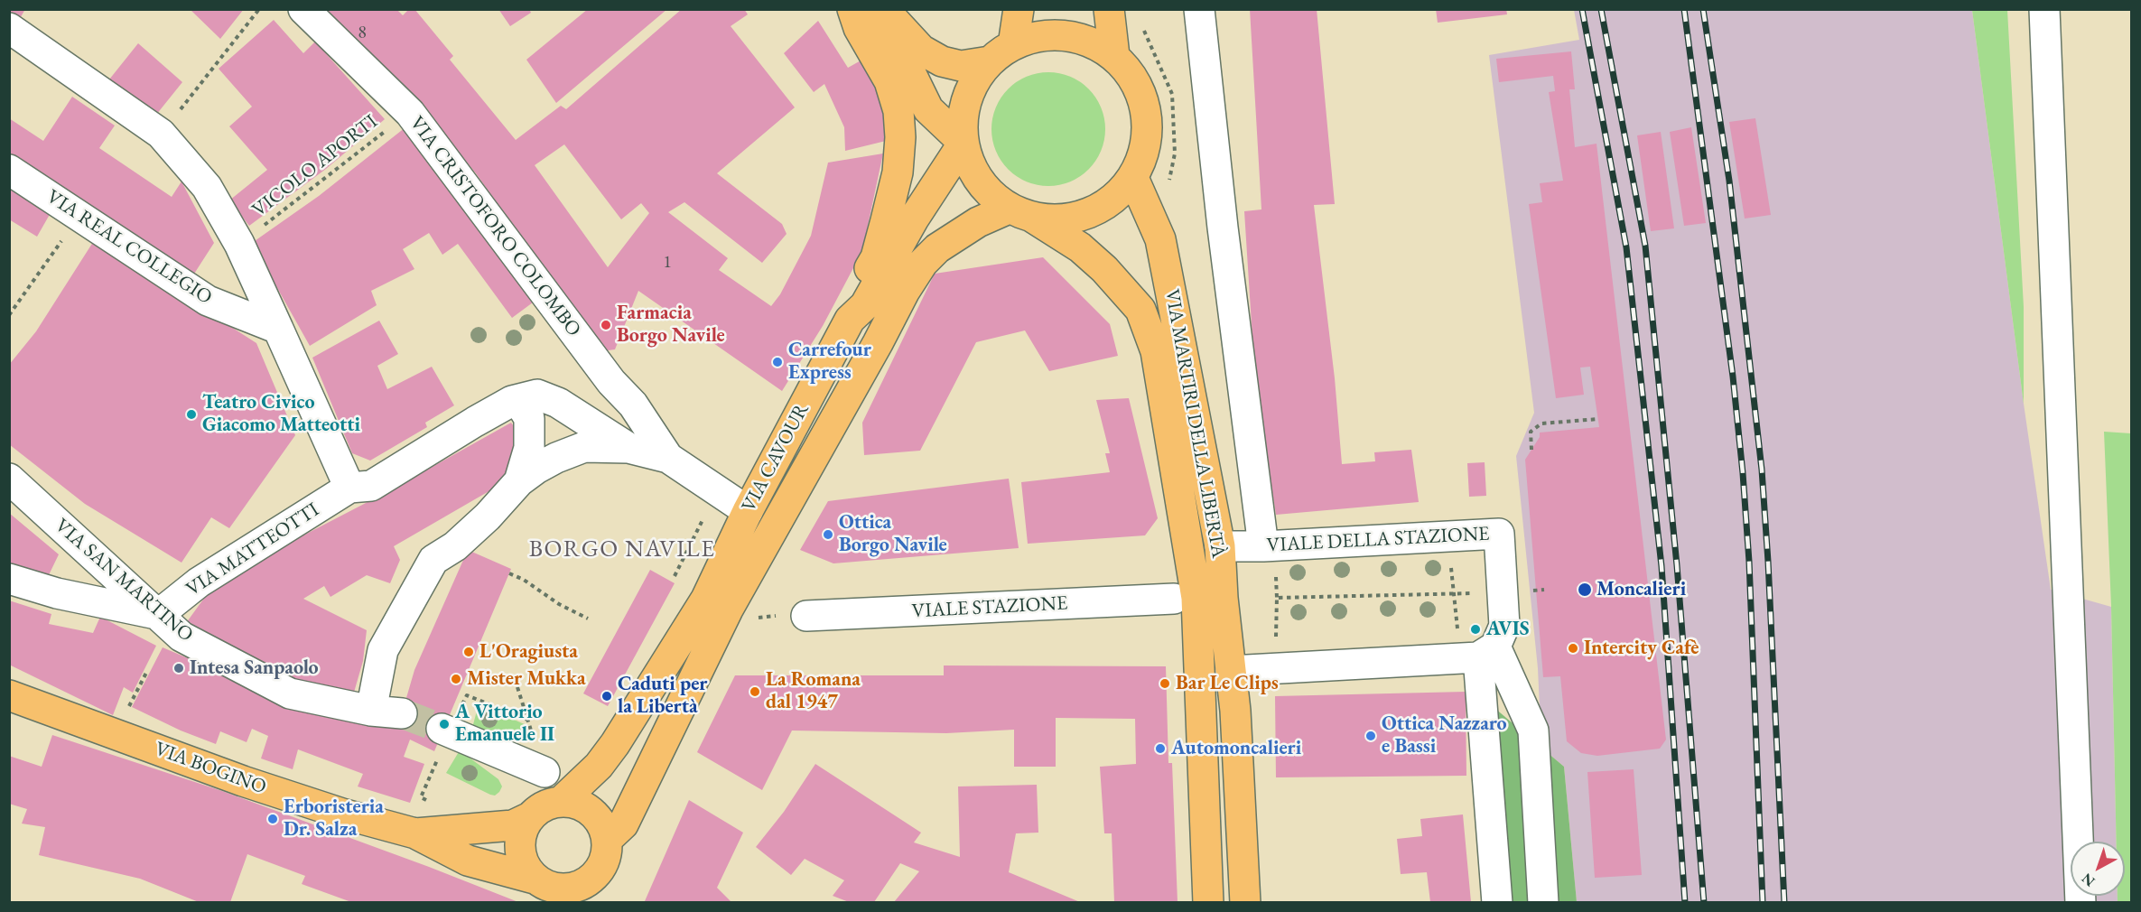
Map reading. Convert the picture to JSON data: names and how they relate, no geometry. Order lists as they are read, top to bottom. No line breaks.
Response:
{"streets":{"main road":["VIA MARTIRI DELLA LIBERTÀ","VIA CAVOUR","VIA BOGINO"],"street":["VIA CRISTOFORO COLOMBO","VIA REAL COLLEGIO","VIALE DELLA STAZIONE","VIA MATTEOTTI","VIA SAN MARTINO","VIALE STAZIONE"],"path":["VICOLO APORTI"]},"crossings":[["VICOLO APORTI","VIA CRISTOFORO COLOMBO"],["VIA MARTIRI DELLA LIBERTÀ","VIA CAVOUR"],["VIA MARTIRI DELLA LIBERTÀ","VIALE DELLA STAZIONE"],["VIA CAVOUR","VIA BOGINO"],["VIA MATTEOTTI","VIA SAN MARTINO"]],"districts":["BORGO NAVILE"],"places":["Farmacia Borgo Navile","Carrefour Express","Teatro Civico Giacomo Matteotti","Ottica Borgo Navile","Moncalieri","AVIS","Intercity Cafè","L'Oragiusta","Intesa Sanpaolo","Mister Mukka","Bar Le Clips","La Romana dal 1947","Caduti per la Libertà","A Vittorio Emanuele II","Ottica Nazzaro e Bassi","Automoncalieri","Erboristeria Dr. Salza"],"house_numbers":["8","1"],"north":"bottom left"}
